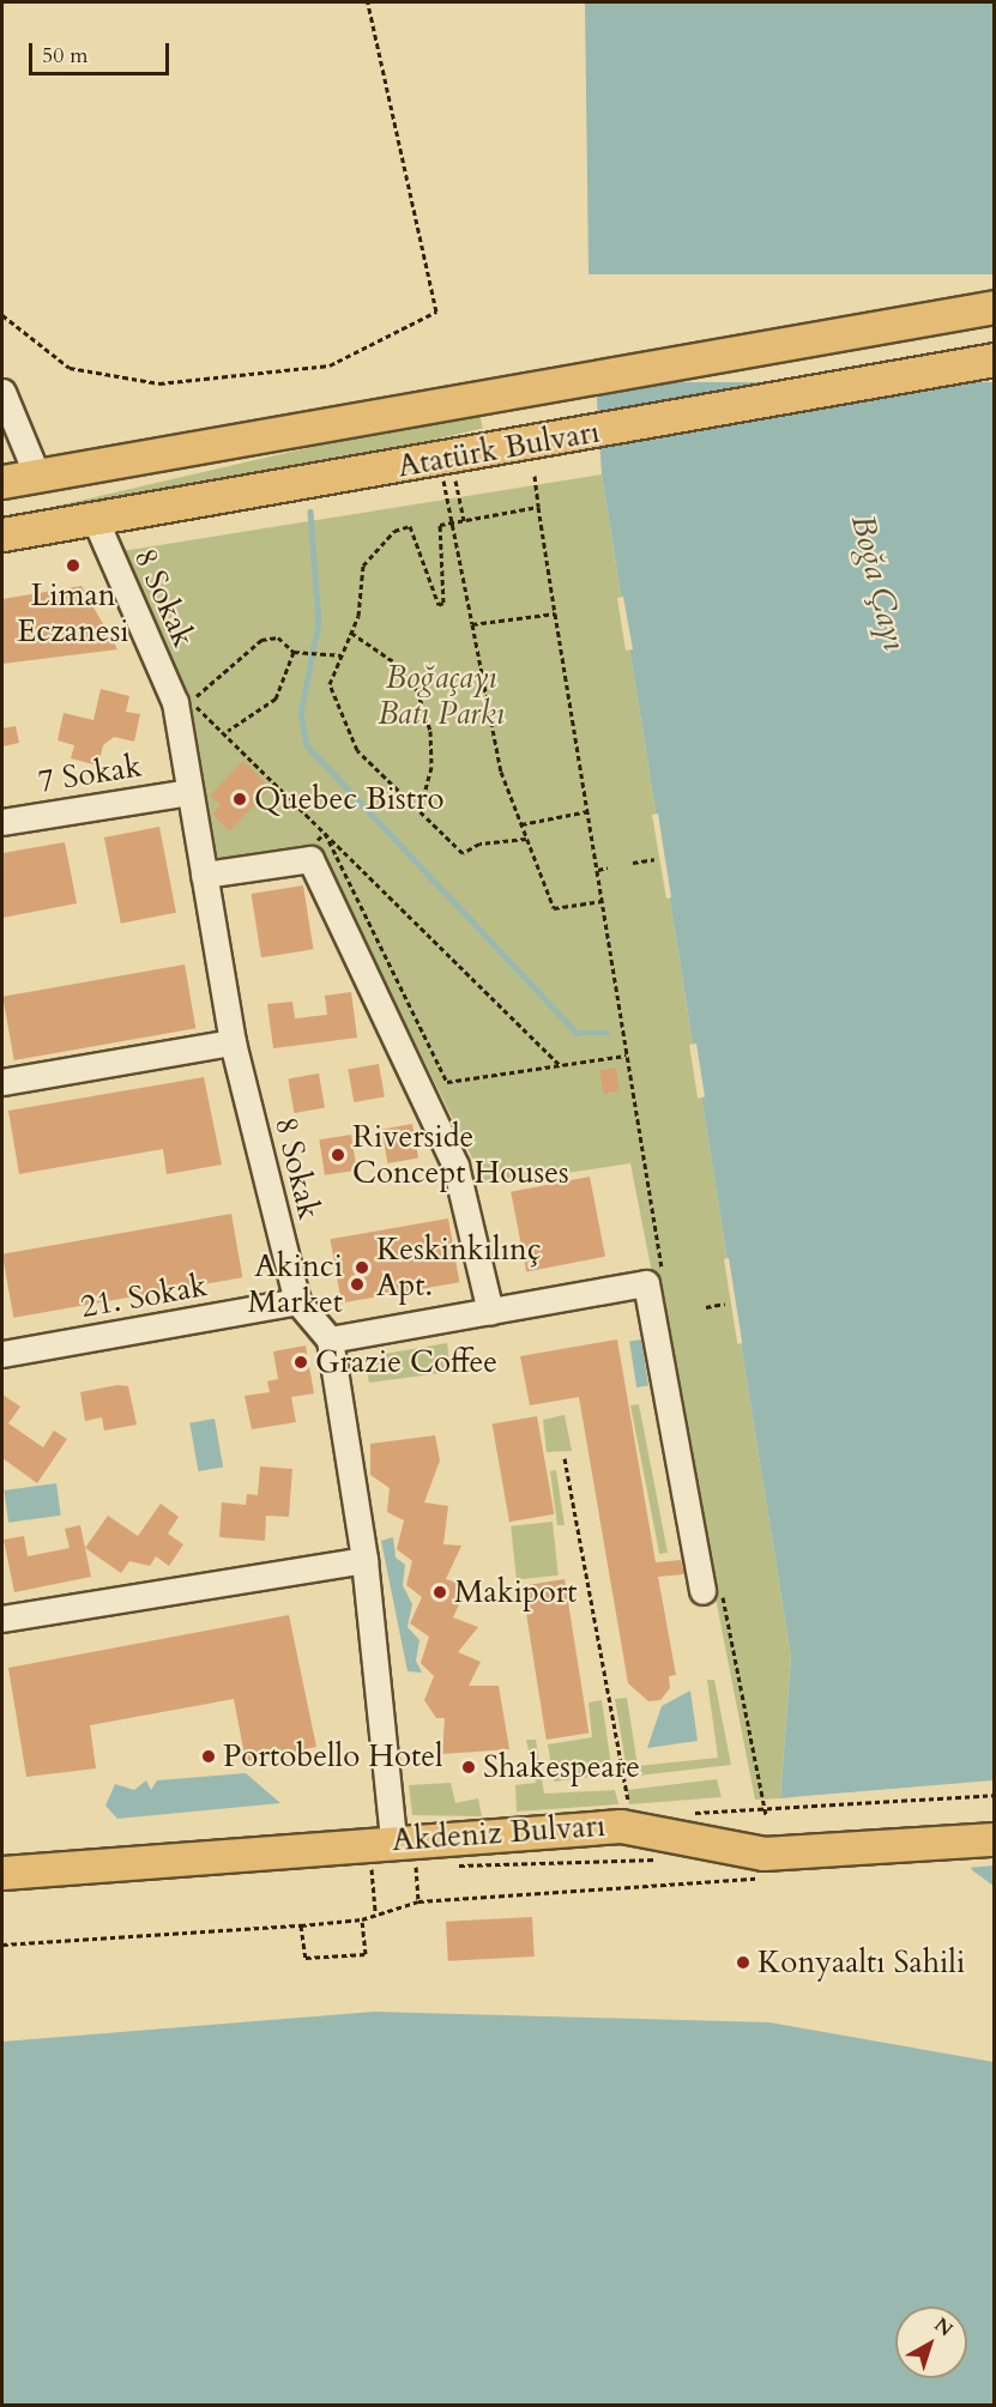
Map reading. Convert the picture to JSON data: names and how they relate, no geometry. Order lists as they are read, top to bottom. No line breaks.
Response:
{"streets":{"main road":["Atatürk Bulvarı","Akdeniz Bulvarı"],"street":["8 Sokak","7 Sokak","21. Sokak"]},"crossings":[["Atatürk Bulvarı","8 Sokak"],["8 Sokak","7 Sokak"],["8 Sokak","21. Sokak"]],"water":["Boğa Çayı"],"parks":["Boğaçayı Batı Parkı"],"places":["Liman Eczanesi","Quebec Bistro","Riverside Concept Houses","Keskinkılınç Apt.","Akinci Market","Grazie Coffee","Makiport","Portobello Hotel","Shakespeare","Konyaaltı Sahili"],"scale_bar":"50 m","north":"top right"}
